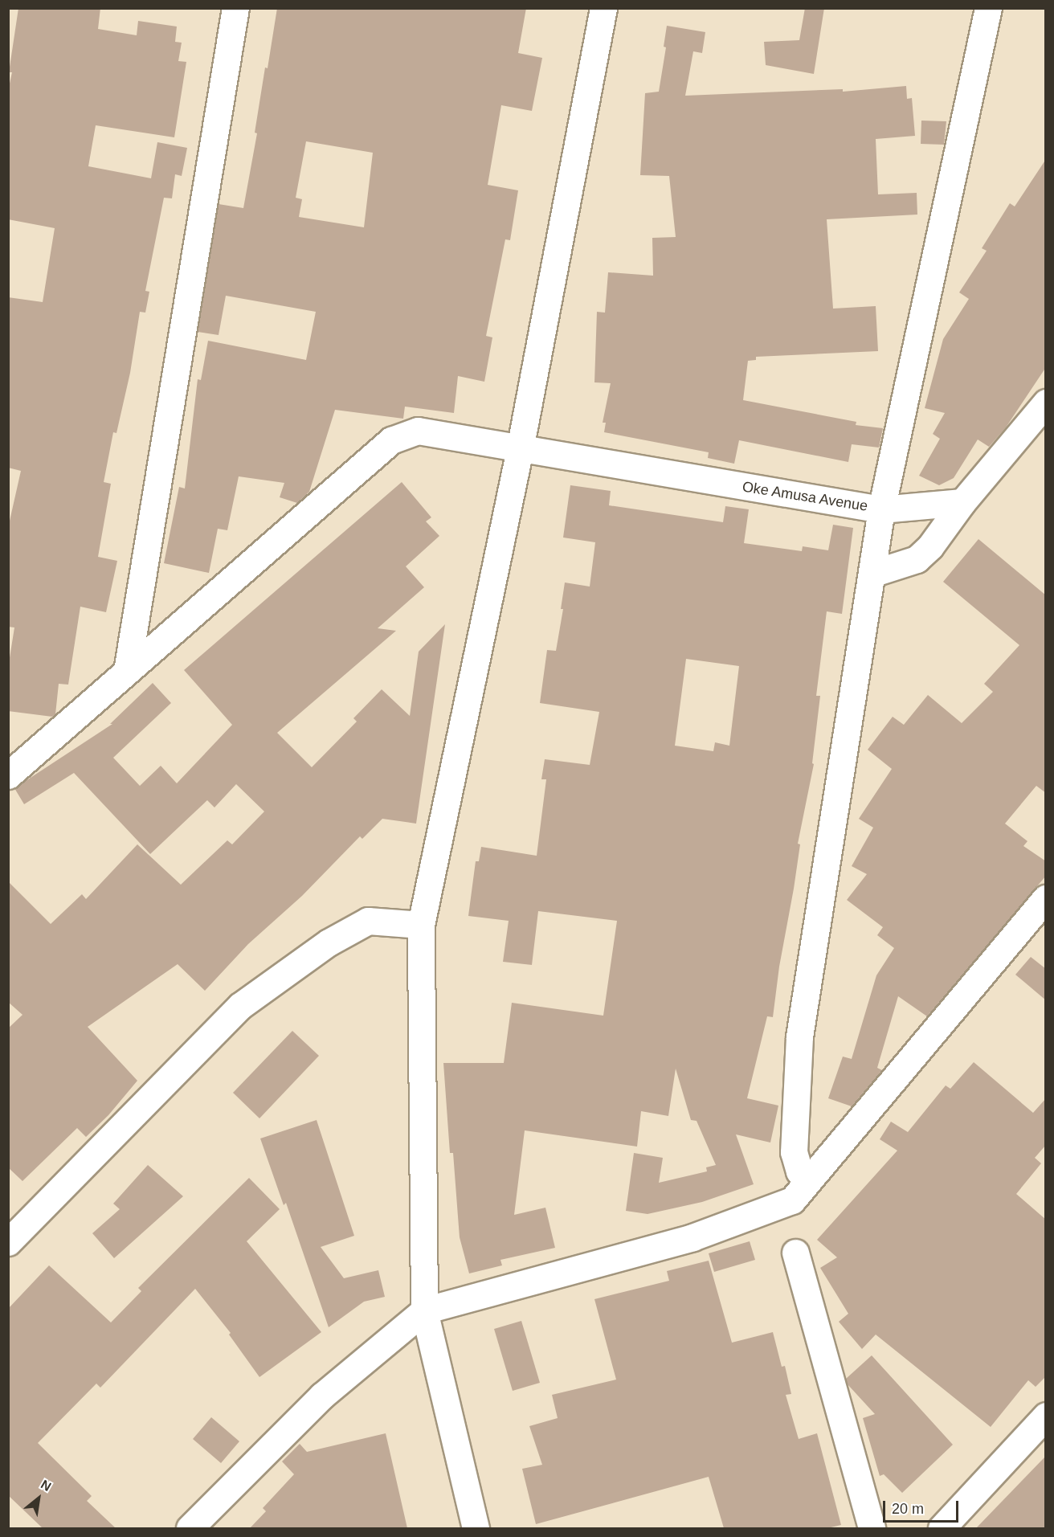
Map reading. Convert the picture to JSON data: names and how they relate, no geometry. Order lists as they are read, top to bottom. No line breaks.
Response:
{"streets":{"street":["Oke Amusa Avenue"]},"scale_bar":"20 m","north":"top right"}
